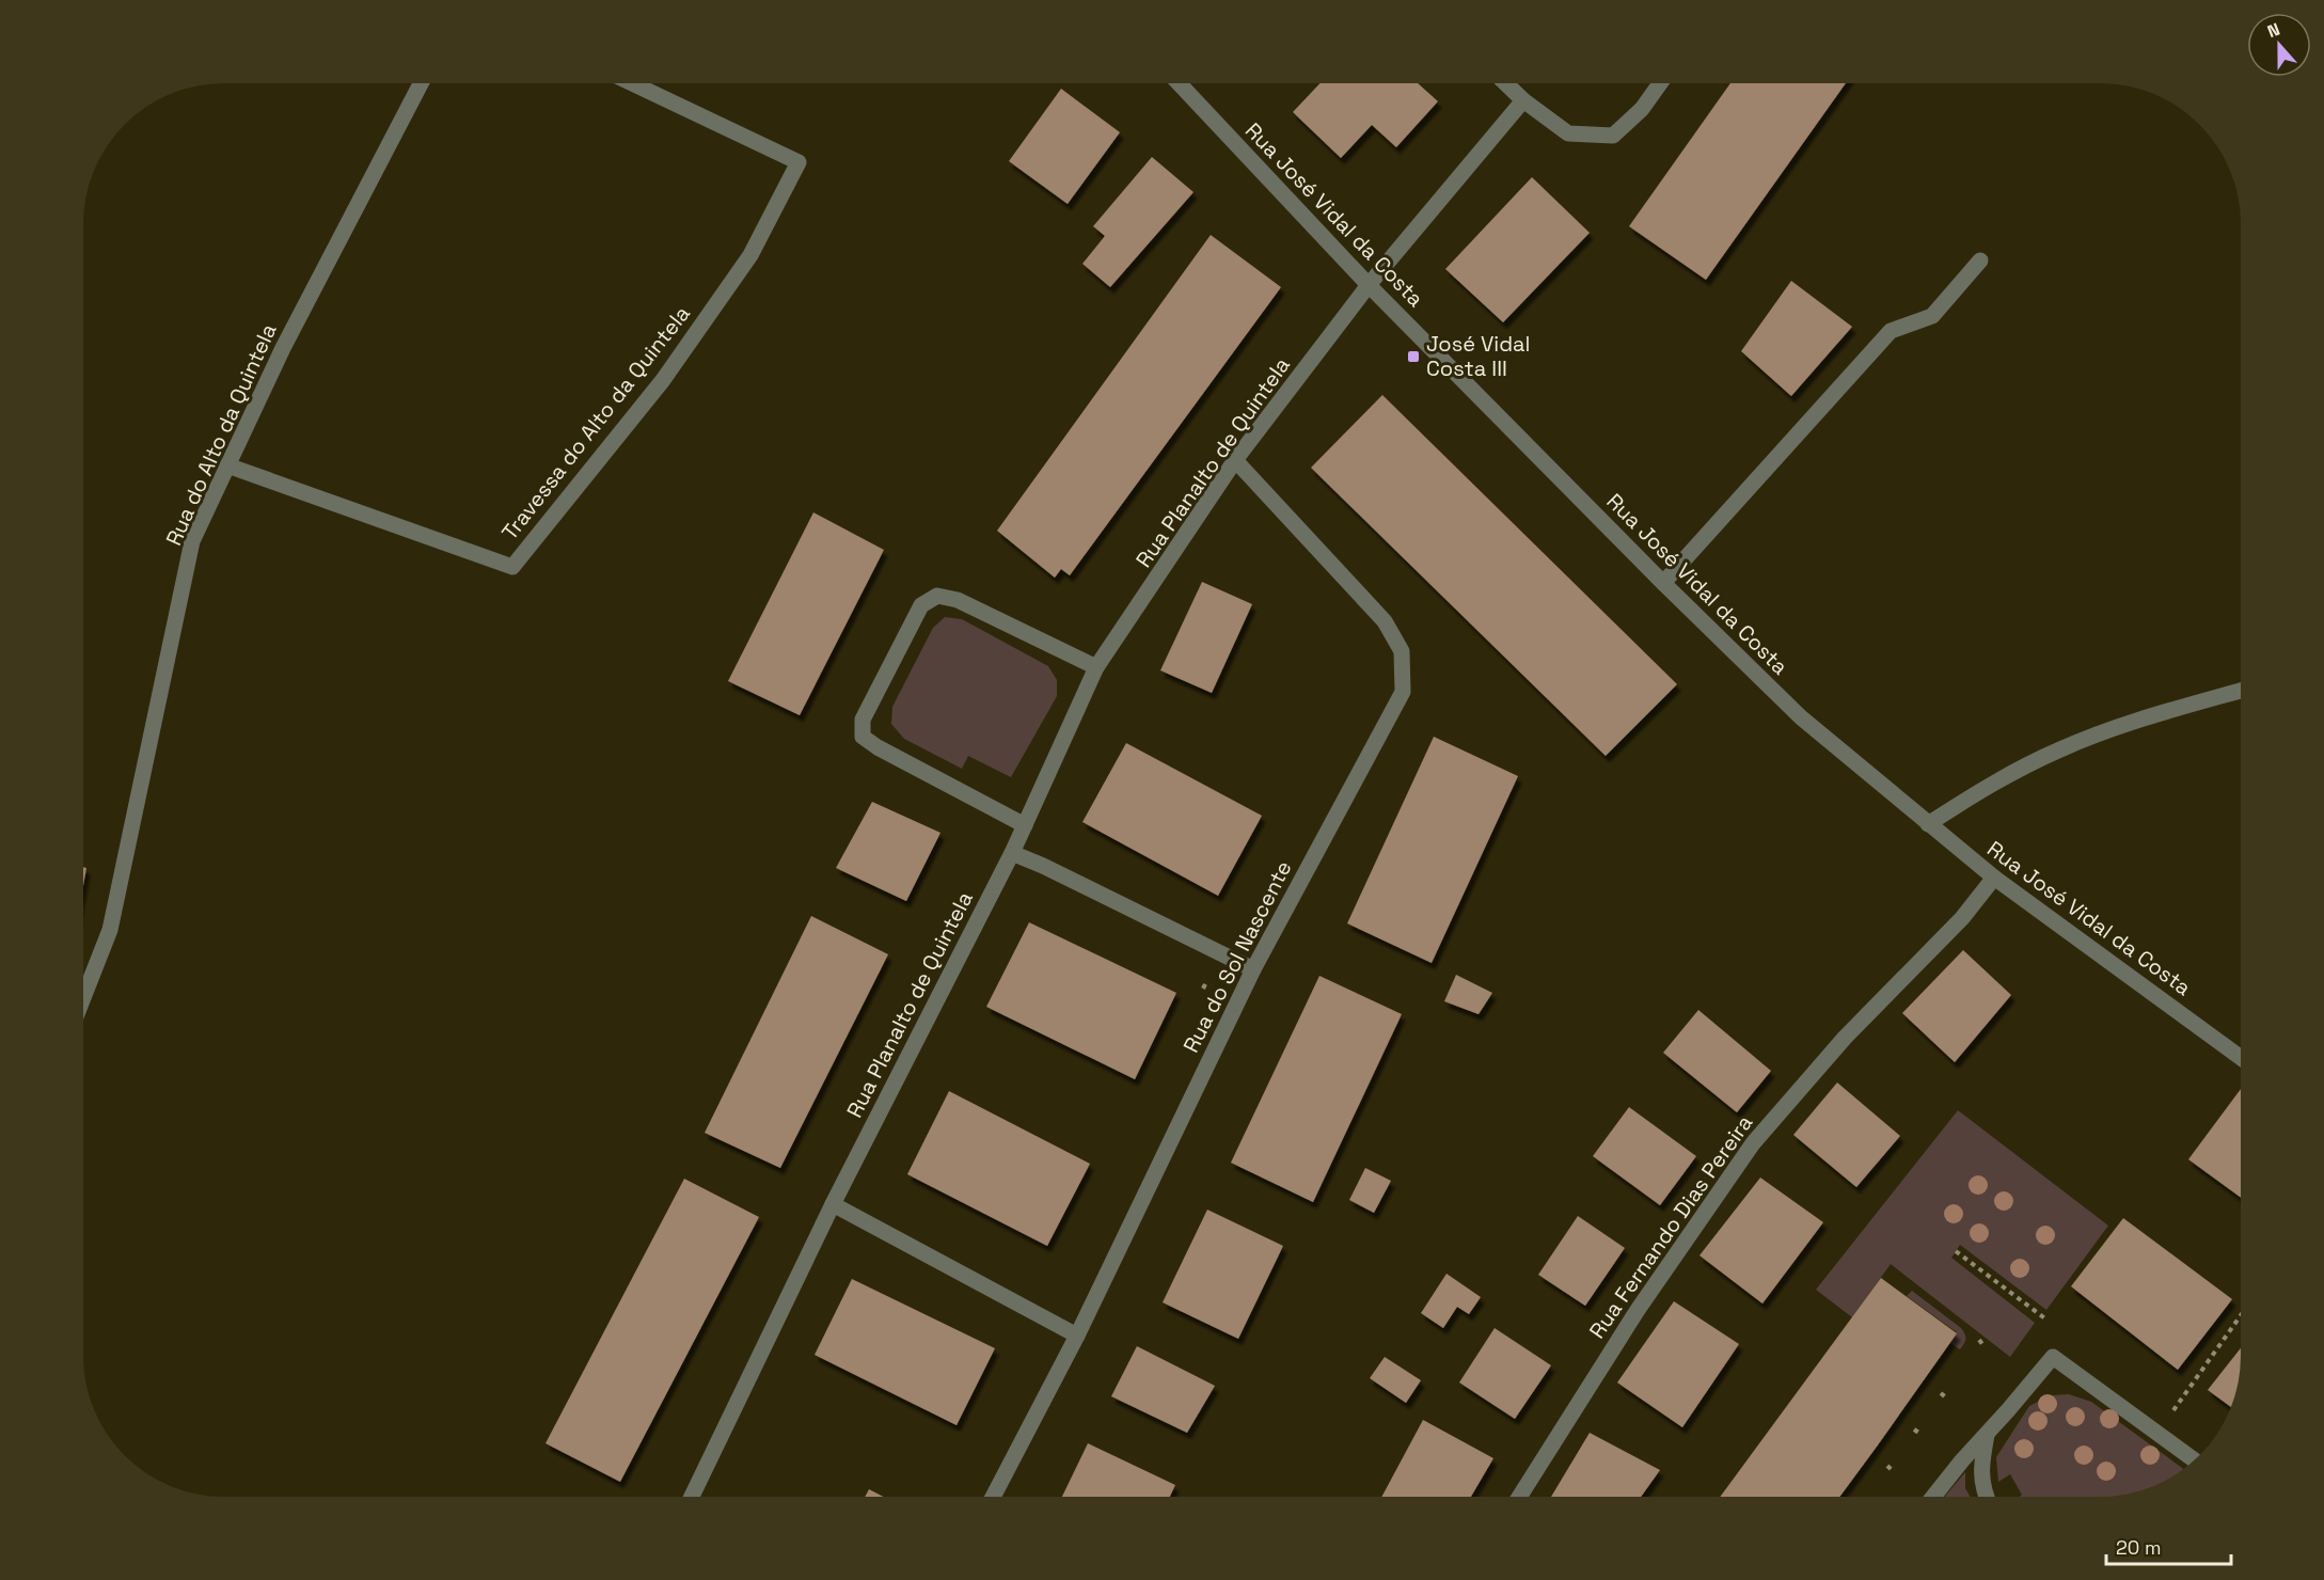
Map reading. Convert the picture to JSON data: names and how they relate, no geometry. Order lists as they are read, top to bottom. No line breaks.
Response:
{"streets":{"street":["Rua José Vidal da Costa","Travessa do Alto da Quintela","Rua do Alto da Quintela","Rua Planalto de Quintela","Rua do Sol Nascente","Rua Fernando Dias Pereira"]},"crossings":[["Rua José Vidal da Costa","Rua Planalto de Quintela"],["Rua José Vidal da Costa","Rua Fernando Dias Pereira"],["Travessa do Alto da Quintela","Rua do Alto da Quintela"],["Rua Planalto de Quintela","Rua do Sol Nascente"]],"places":{"transit":["José Vidal Costa III"]},"scale_bar":"20 m","north":"top"}
